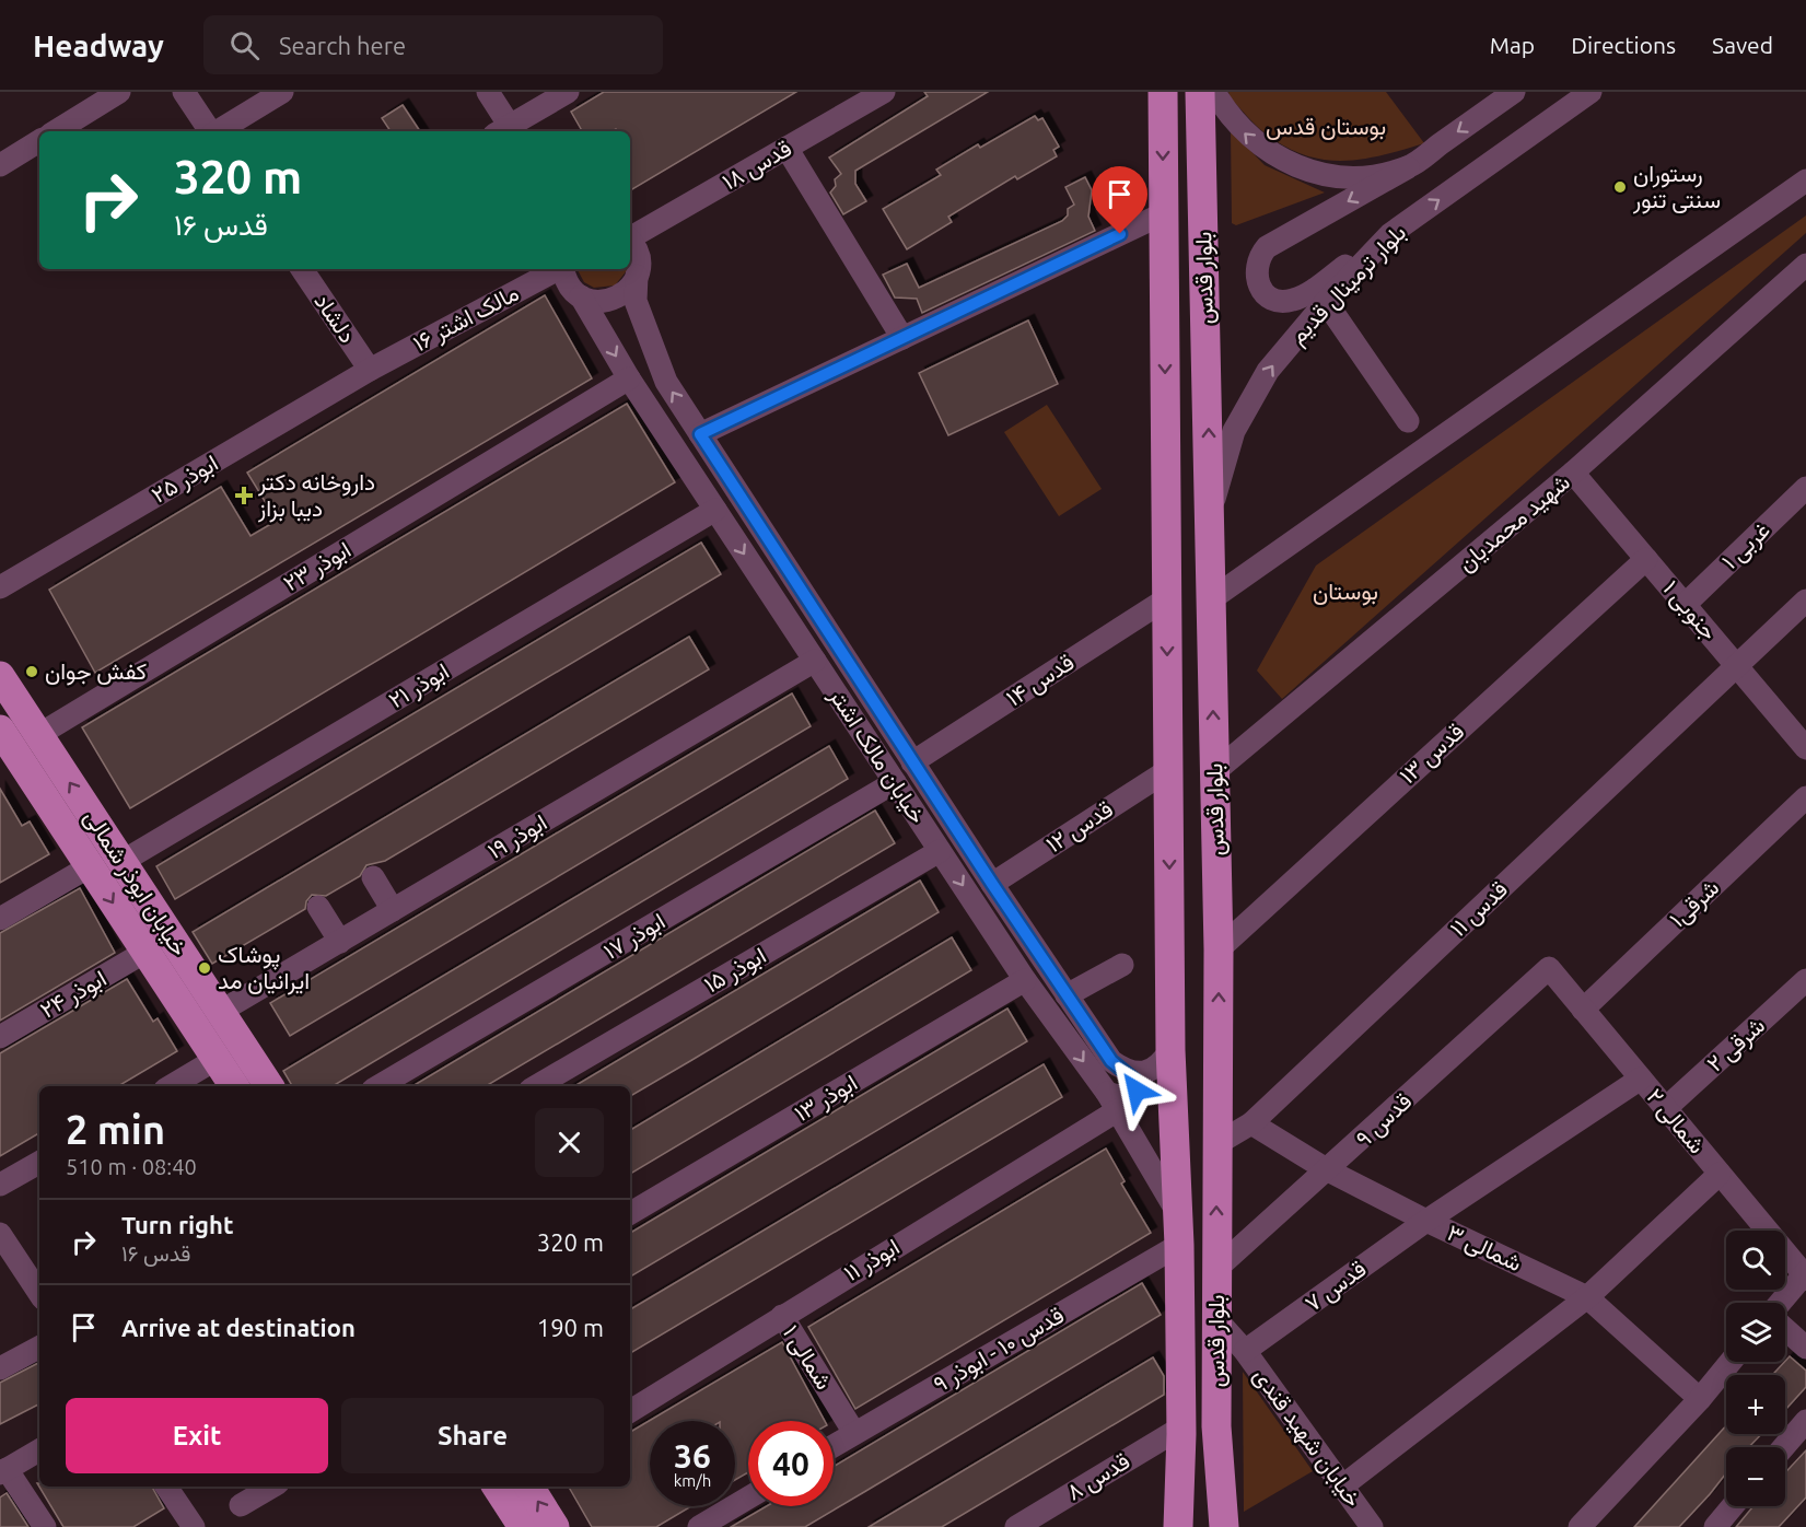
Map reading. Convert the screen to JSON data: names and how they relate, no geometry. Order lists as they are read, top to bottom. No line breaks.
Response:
{"streets":{"main road":["بلوار قدس","خیابان ابوذر شمالی"],"street":["قدس ۱۸","بلوار ترمینال قدیم","دلشاد","مالک اشتر ۱۶","ابوذر ۲۵","شهید محمدیان","غربی ۱","ابوذر ۲۳","۱ جنوبی","قدس ۱۴","ابوذر ۲۱","قدس ۱۳","خیابان مالک اشتر","قدس ۱۲","ابوذر ۱۹","شرقی۱","قدس ۱۱","ابوذر ۱۷","ابوذر ۱۵","ابوذر ۲۴","شرقی ۲","ابوذر ۱۳","قدس ۹","شمالی ۲","شمالی ۳","ابوذر ۱۱","قدس ۷","قدس ۱۰ - ابوذر ۹","شمالی ۱","خیابان شهید قندی","قدس ۸"]},"crossings":[["بلوار قدس","بلوار ترمینال قدیم"],["بلوار قدس","شهید محمدیان"],["بلوار قدس","قدس ۱۴"],["بلوار قدس","قدس ۱۳"],["بلوار قدس","خیابان مالک اشتر"],["بلوار قدس","قدس ۱۲"],["بلوار قدس","قدس ۱۱"],["بلوار قدس","قدس ۹"],["بلوار قدس","قدس ۱۰ - ابوذر ۹"],["بلوار قدس","خیابان شهید قندی"],["بلوار قدس","قدس ۸"],["دلشاد","مالک اشتر ۱۶"],["دلشاد","ابوذر ۲۵"],["مالک اشتر ۱۶","ابوذر ۲۵"],["شهید محمدیان","۱ جنوبی"],["غربی ۱","۱ جنوبی"],["ابوذر ۲۳","خیابان مالک اشتر"],["ابوذر ۲۳","خیابان ابوذر شمالی"],["۱ جنوبی","قدس ۱۳"],["۱ جنوبی","قدس ۱۱"],["قدس ۱۴","خیابان مالک اشتر"],["ابوذر ۲۱","خیابان مالک اشتر"],["ابوذر ۲۱","خیابان ابوذر شمالی"],["خیابان مالک اشتر","قدس ۱۲"],["خیابان مالک اشتر","ابوذر ۱۹"],["خیابان مالک اشتر","ابوذر ۱۷"],["خیابان مالک اشتر","ابوذر ۱۵"],["خیابان مالک اشتر","ابوذر ۱۳"],["خیابان مالک اشتر","ابوذر ۱۱"],["ابوذر ۱۹","خیابان ابوذر شمالی"],["خیابان ابوذر شمالی","ابوذر ۲۴"],["شرقی۱","شمالی ۲"],["قدس ۱۱","شمالی ۳"],["شرقی ۲","شمالی ۲"],["قدس ۹","شمالی ۲"],["قدس ۹","شمالی ۳"],["شمالی ۲","قدس ۷"],["شمالی ۳","قدس ۷"],["ابوذر ۱۱","شمالی ۱"],["قدس ۷","خیابان شهید قندی"],["قدس ۱۰ - ابوذر ۹","شمالی ۱"]],"parks":["بوستان قدس","بوستان"],"places":{"other":["رستوران سنتی تنور","کفش جوان","پوشاک ایرانیان مد"],"health":["داروخانه دکتر دیبا بزاز"]},"page":{"header":"Headway","search":"Search here","nav":["Map","Directions","Saved"],"turn":["320 m","قدس ۱۶"],"heading":["2 min","510 m · 08:40"],"list":[{"name":"Turn right","note":"قدس ۱۶","value":"320 m"},{"name":"Arrive at destination","value":"190 m"}],"map_buttons":["+","−"],"buttons":["Exit","Share"],"speed":"36 km/h","limit":"40"}}
